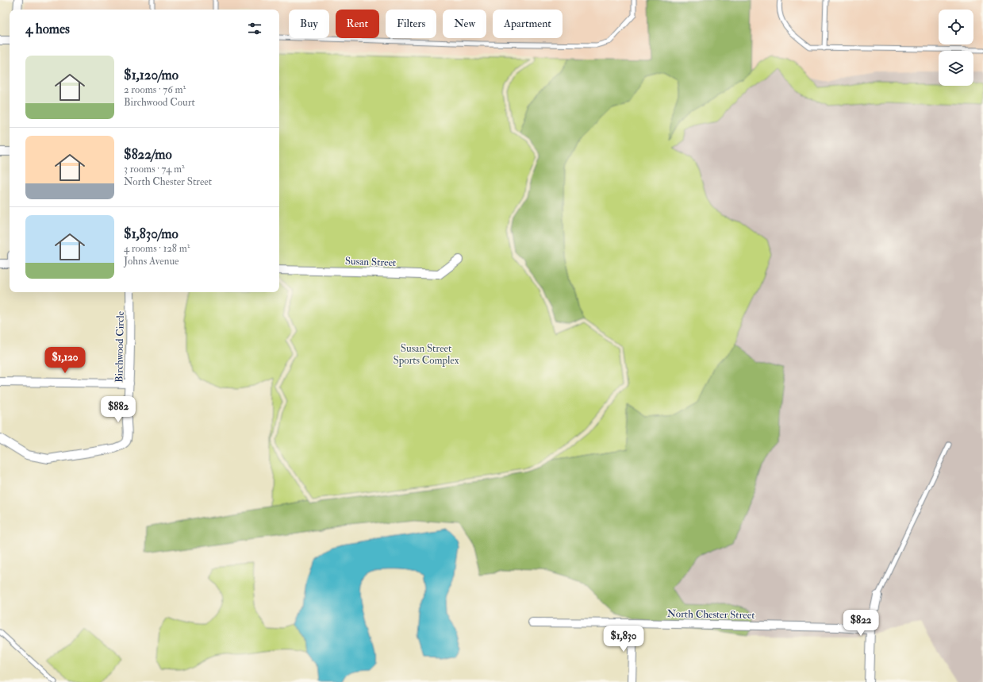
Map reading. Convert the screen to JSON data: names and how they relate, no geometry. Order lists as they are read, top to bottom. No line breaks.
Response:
{"streets":{"street":["Susan Street","Birchwood Circle","North Chester Street"]},"parks":["Susan Street Sports Complex"],"page":{"chip":["Buy","Rent","Filters","New","Apartment"],"heading":"4 homes","list":[{"name":"$1,120/mo","note":"2 rooms · 76 m² · Birchwood Court"},{"name":"$822/mo","note":"3 rooms · 74 m² · North Chester Street"},{"name":"$1,830/mo","note":"4 rooms · 128 m² · Johns Avenue"}],"price":["$1,120","$882","$822","$1,830"]}}
